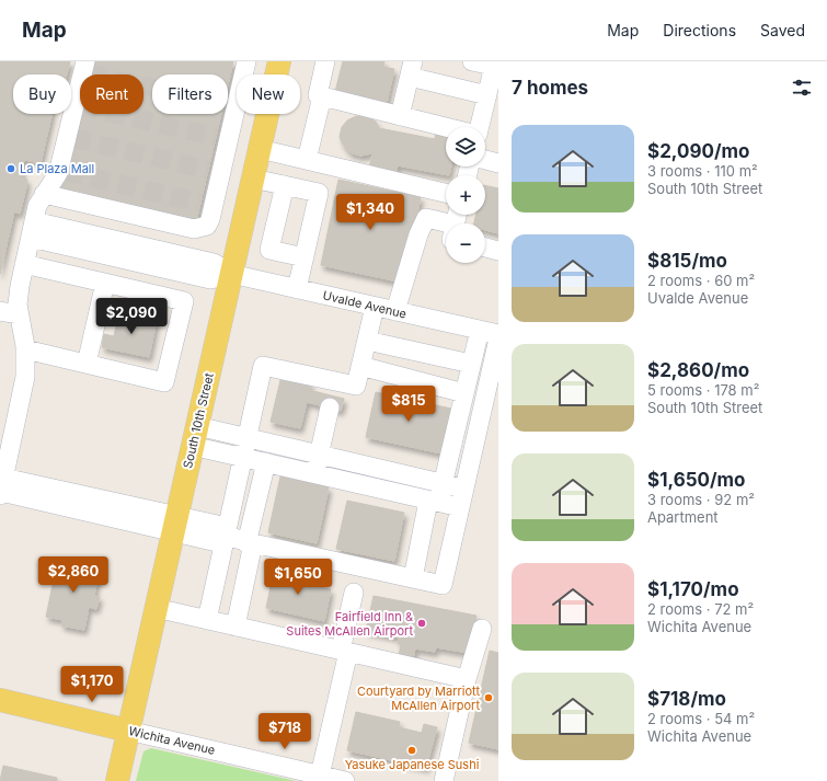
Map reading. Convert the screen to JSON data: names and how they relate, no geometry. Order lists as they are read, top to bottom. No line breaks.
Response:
{"streets":{"main road":["South 10th Street","Wichita Avenue"],"street":["Uvalde Avenue"]},"crossings":[["Uvalde Avenue","South 10th Street"],["South 10th Street","Wichita Avenue"]],"places":["La Plaza Mall","Fairfield Inn & Suites McAllen Airport","Courtyard by Marriott McAllen Airport","Yasuke Japanese Sushi"],"page":{"header":"Map","nav":["Map","Directions","Saved"],"heading":"7 homes","chip":["Buy","Rent","Filters","New"],"list":[{"name":"$2,090/mo","note":"3 rooms · 110 m² · South 10th Street"},{"name":"$815/mo","note":"2 rooms · 60 m² · Uvalde Avenue"},{"name":"$2,860/mo","note":"5 rooms · 178 m² · South 10th Street"},{"name":"$1,650/mo","note":"3 rooms · 92 m² · Apartment"},{"name":"$1,170/mo","note":"2 rooms · 72 m² · Wichita Avenue"},{"name":"$718/mo","note":"2 rooms · 54 m² · Wichita Avenue"}],"map_buttons":["+","−"],"price":["$1,340","$2,090","$815","$2,860","$1,650","$1,170","$718"]}}
